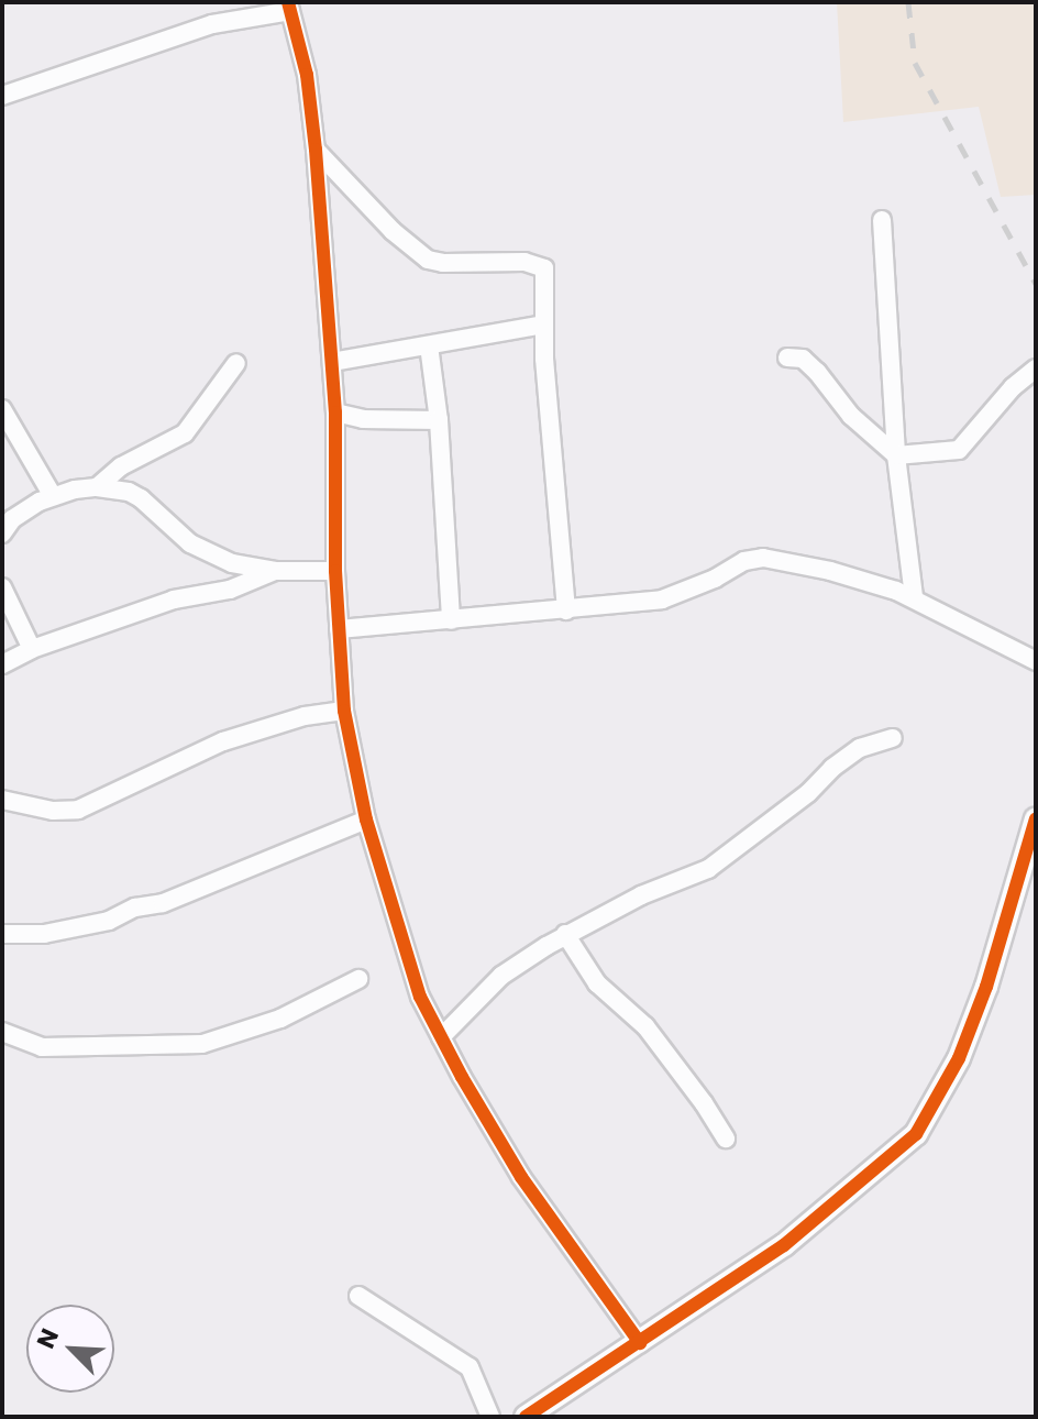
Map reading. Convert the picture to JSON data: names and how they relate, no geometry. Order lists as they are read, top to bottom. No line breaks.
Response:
{"north":"top left"}
